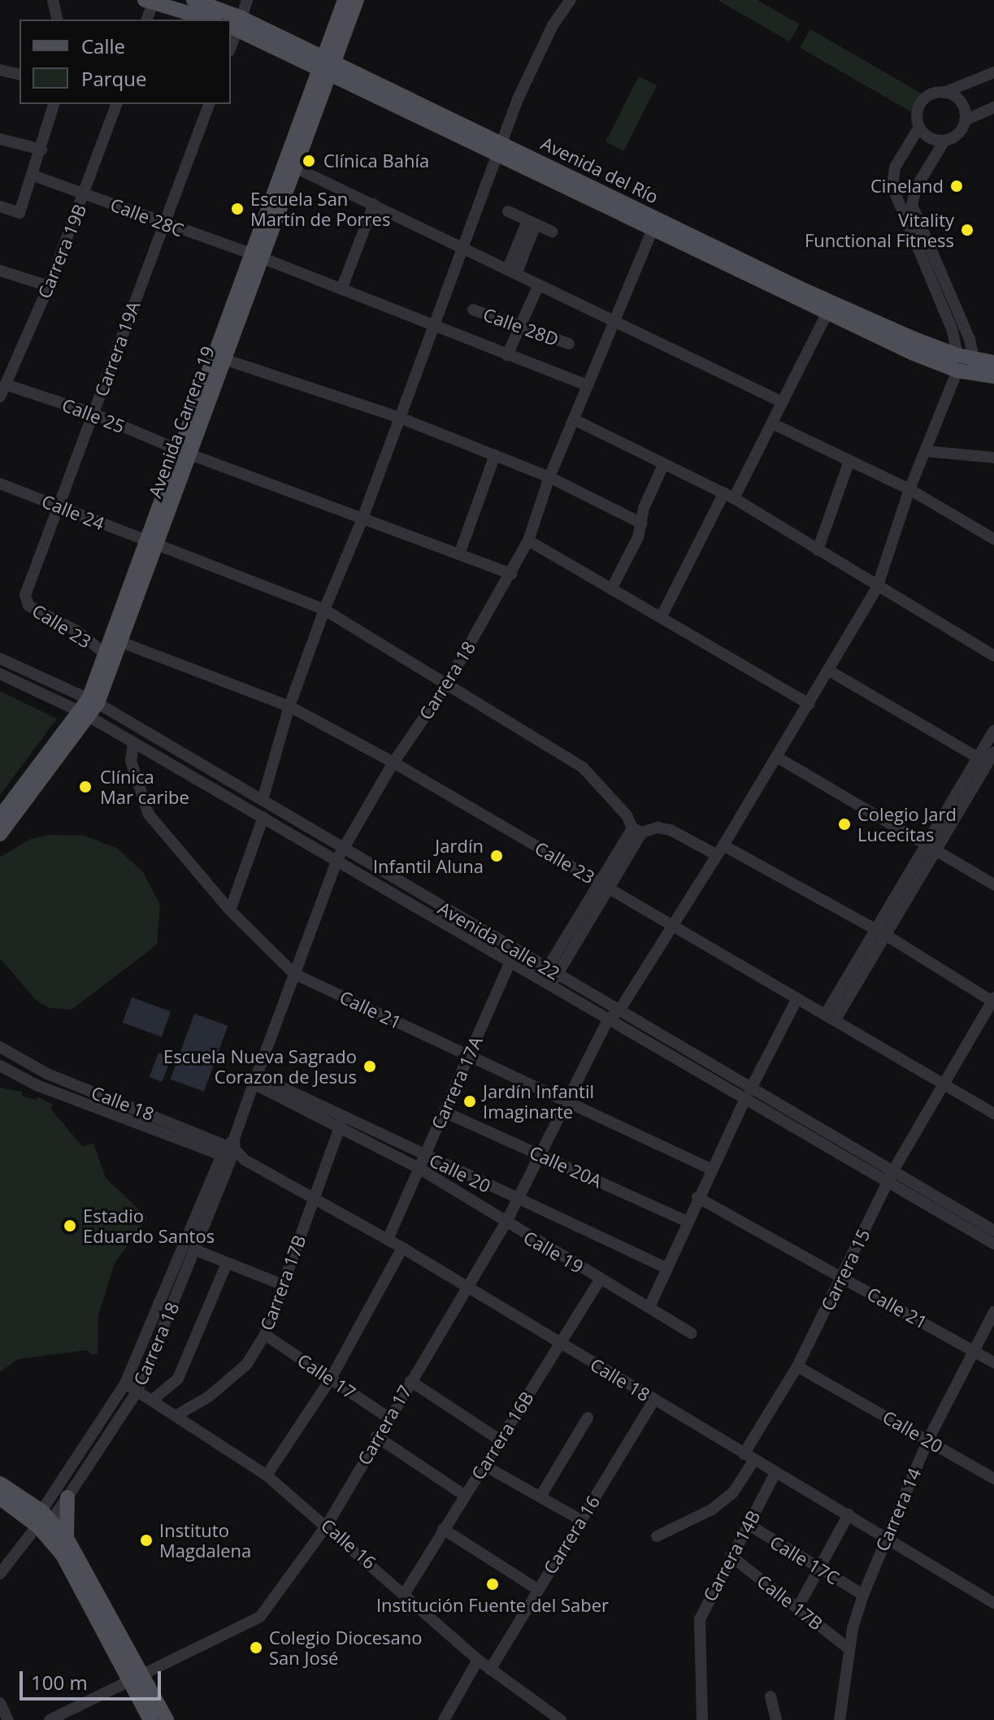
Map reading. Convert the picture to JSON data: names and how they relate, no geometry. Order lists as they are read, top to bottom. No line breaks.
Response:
{"streets":{"main road":["Avenida del Río","Avenida Carrera 19"],"street":["Calle 28C","Carrera 19B","Calle 28D","Carrera 19A","Calle 25","Calle 24","Calle 23","Carrera 18","Avenida Calle 22","Calle 21","Carrera 17A","Calle 18","Calle 20A","Calle 20","Calle 19","Carrera 15","Carrera 17B","Calle 17","Carrera 17","Carrera 16B","Carrera 14","Carrera 16","Calle 16","Carrera 14B","Calle 17C","Calle 17B"]},"crossings":[["Avenida del Río","Avenida Carrera 19"],["Avenida del Río","Carrera 18"],["Calle 28C","Carrera 19B"],["Calle 28C","Carrera 19A"],["Calle 28C","Avenida Carrera 19"],["Calle 28C","Carrera 18"],["Carrera 19B","Calle 25"],["Carrera 19A","Calle 25"],["Carrera 19A","Calle 24"],["Carrera 19A","Calle 23"],["Calle 25","Avenida Carrera 19"],["Calle 25","Carrera 18"],["Avenida Carrera 19","Calle 24"],["Avenida Carrera 19","Calle 23"],["Avenida Carrera 19","Avenida Calle 22"],["Calle 24","Carrera 18"],["Calle 23","Carrera 18"],["Calle 23","Carrera 15"],["Carrera 18","Avenida Calle 22"],["Carrera 18","Calle 21"],["Carrera 18","Calle 18"],["Carrera 18","Calle 20"],["Carrera 18","Calle 16"],["Avenida Calle 22","Calle 21"],["Avenida Calle 22","Carrera 17A"],["Avenida Calle 22","Carrera 15"],["Avenida Calle 22","Carrera 17"],["Calle 21","Carrera 17A"],["Calle 21","Carrera 15"],["Calle 21","Carrera 17"],["Calle 21","Carrera 14"],["Carrera 17A","Calle 18"],["Carrera 17A","Calle 20A"],["Carrera 17A","Calle 20"],["Carrera 17A","Calle 19"],["Calle 18","Carrera 15"],["Calle 18","Carrera 17B"],["Calle 18","Carrera 17"],["Calle 18","Carrera 16B"],["Calle 18","Carrera 14"],["Calle 18","Carrera 16"],["Calle 18","Carrera 14B"],["Calle 20A","Carrera 17"],["Calle 20","Calle 19"],["Calle 20","Carrera 15"],["Calle 20","Carrera 17B"],["Calle 20","Carrera 17"],["Calle 20","Carrera 14"],["Calle 19","Carrera 17"],["Calle 19","Carrera 16B"],["Carrera 17B","Calle 17"],["Carrera 17B","Calle 16"],["Calle 17","Carrera 17"],["Carrera 17","Calle 16"],["Carrera 16B","Calle 16"],["Carrera 14","Calle 17C"],["Carrera 14","Calle 17B"],["Carrera 16","Calle 16"],["Carrera 14B","Calle 17C"],["Carrera 14B","Calle 17B"]],"places":["Clínica Bahía","Cineland","Escuela San Martín de Porres","Vitality Functional Fitness","Clínica Mar caribe","Colegio Jard Lucecitas","Jardín Infantil Aluna","Escuela Nueva Sagrado Corazon de Jesus","Jardín Infantil Imaginarte","Estadio Eduardo Santos","Instituto Magdalena","Institución Fuente del Saber","Colegio Diocesano San José"],"legend":["Calle","Parque"],"scale_bar":"100 m"}
